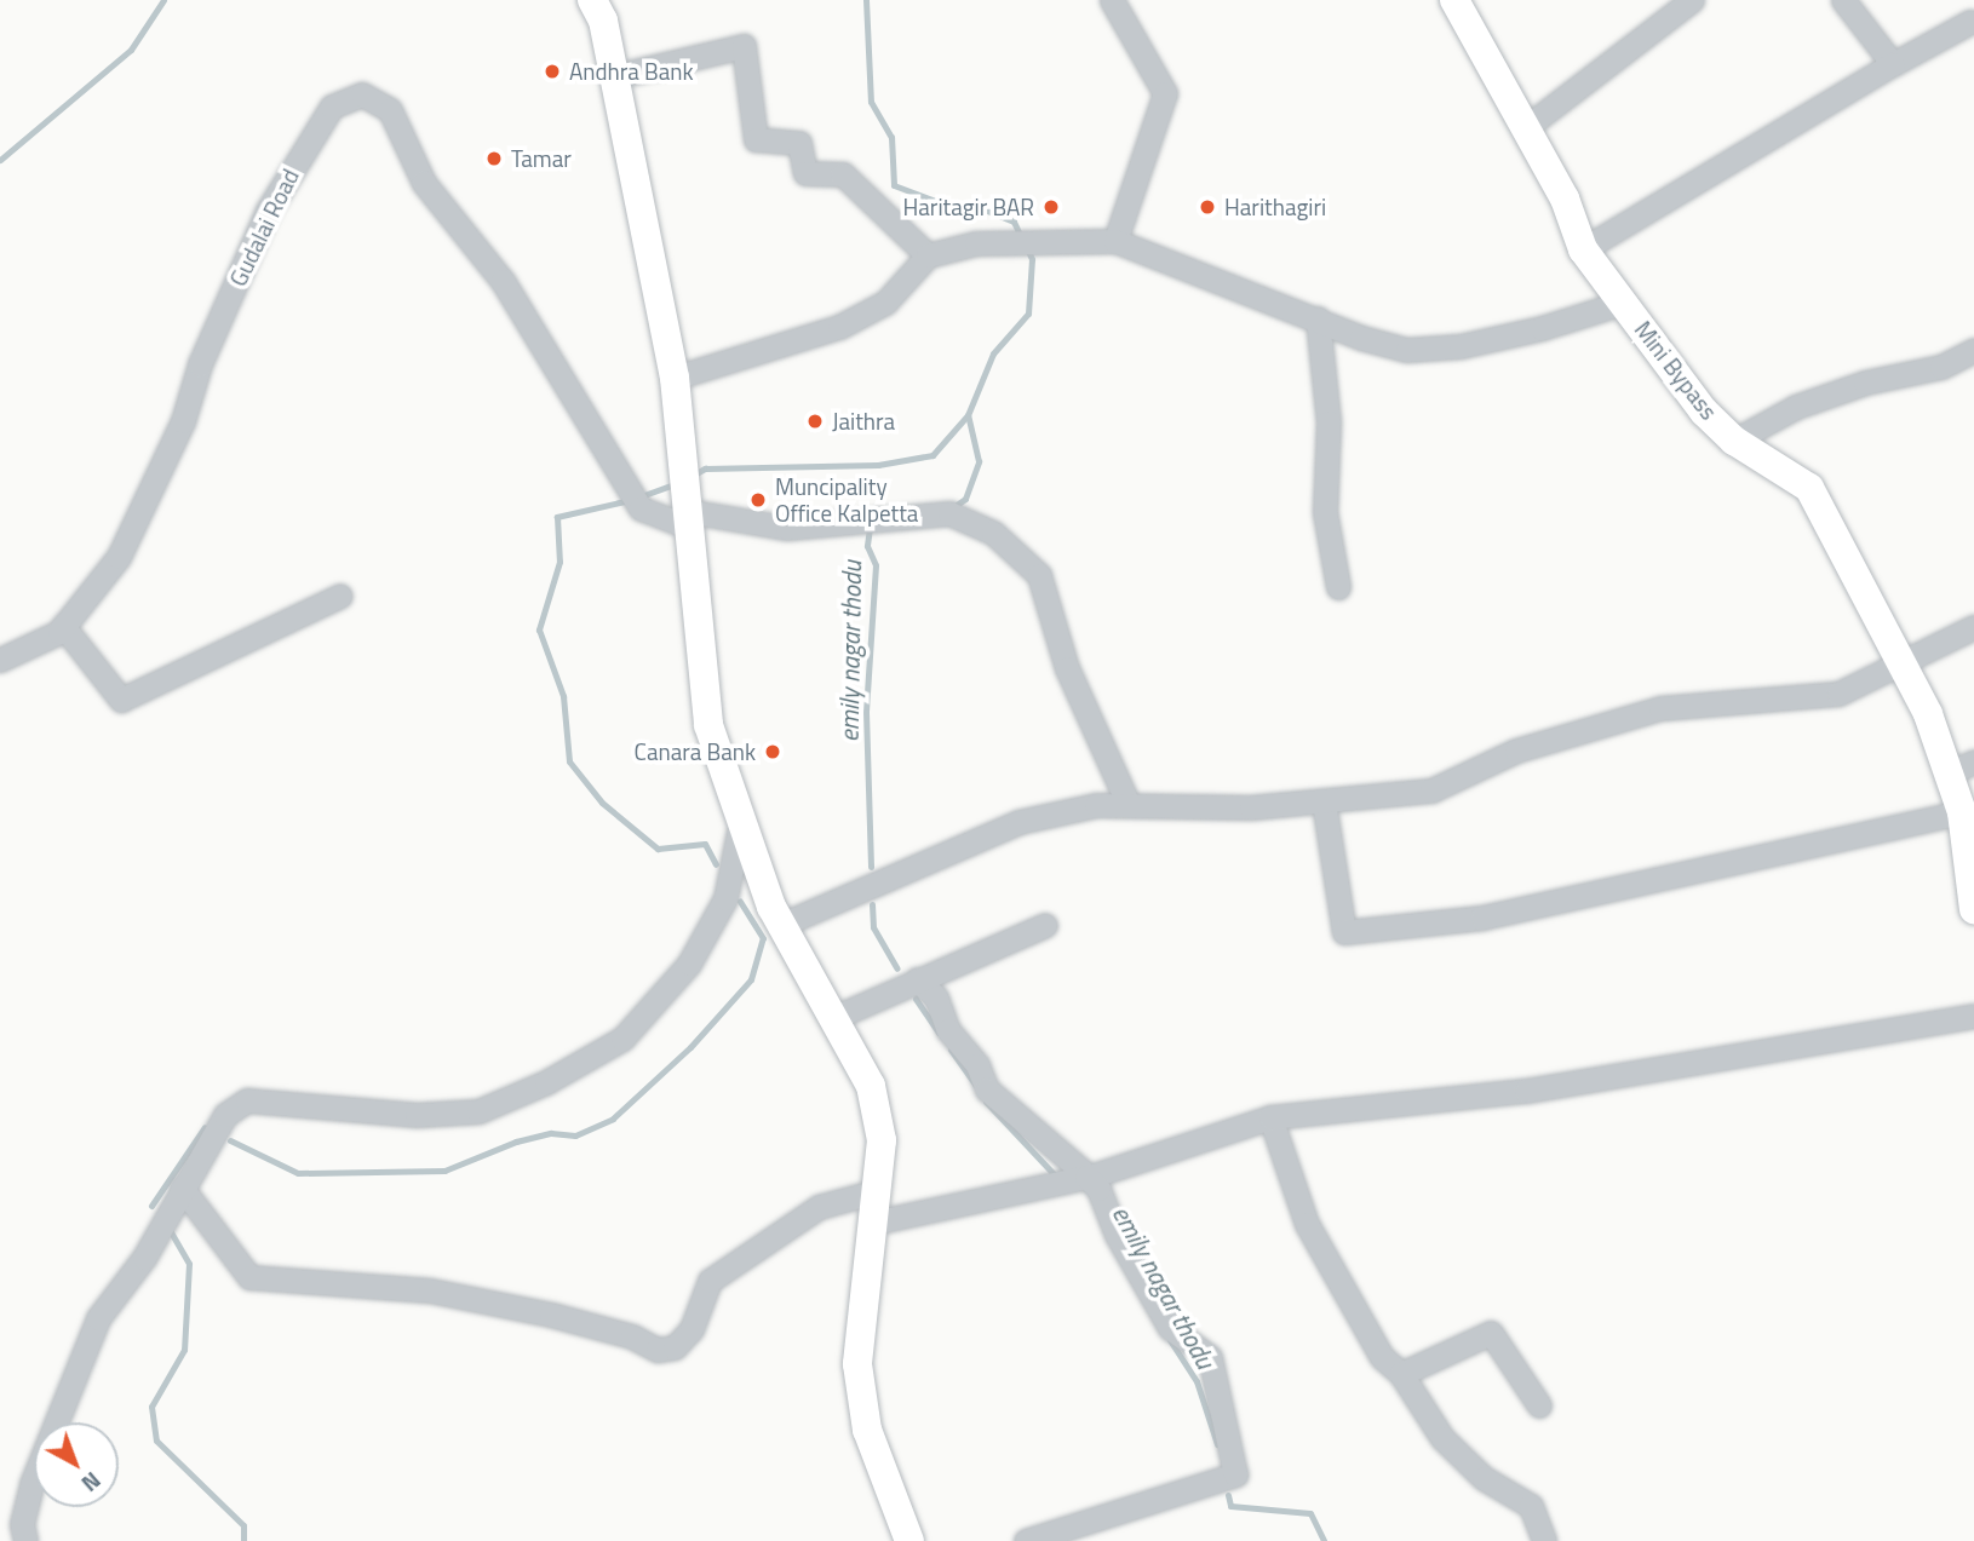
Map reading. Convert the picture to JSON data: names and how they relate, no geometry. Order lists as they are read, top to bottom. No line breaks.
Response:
{"streets":{"main road":["Mini Bypass"],"street":["Gudalai Road"]},"water":["emily nagar thodu"],"places":["Andhra Bank","Tamar","Haritagir BAR","Harithagiri","Jaithra","Muncipality Office Kalpetta","Canara Bank"],"north":"bottom right"}
